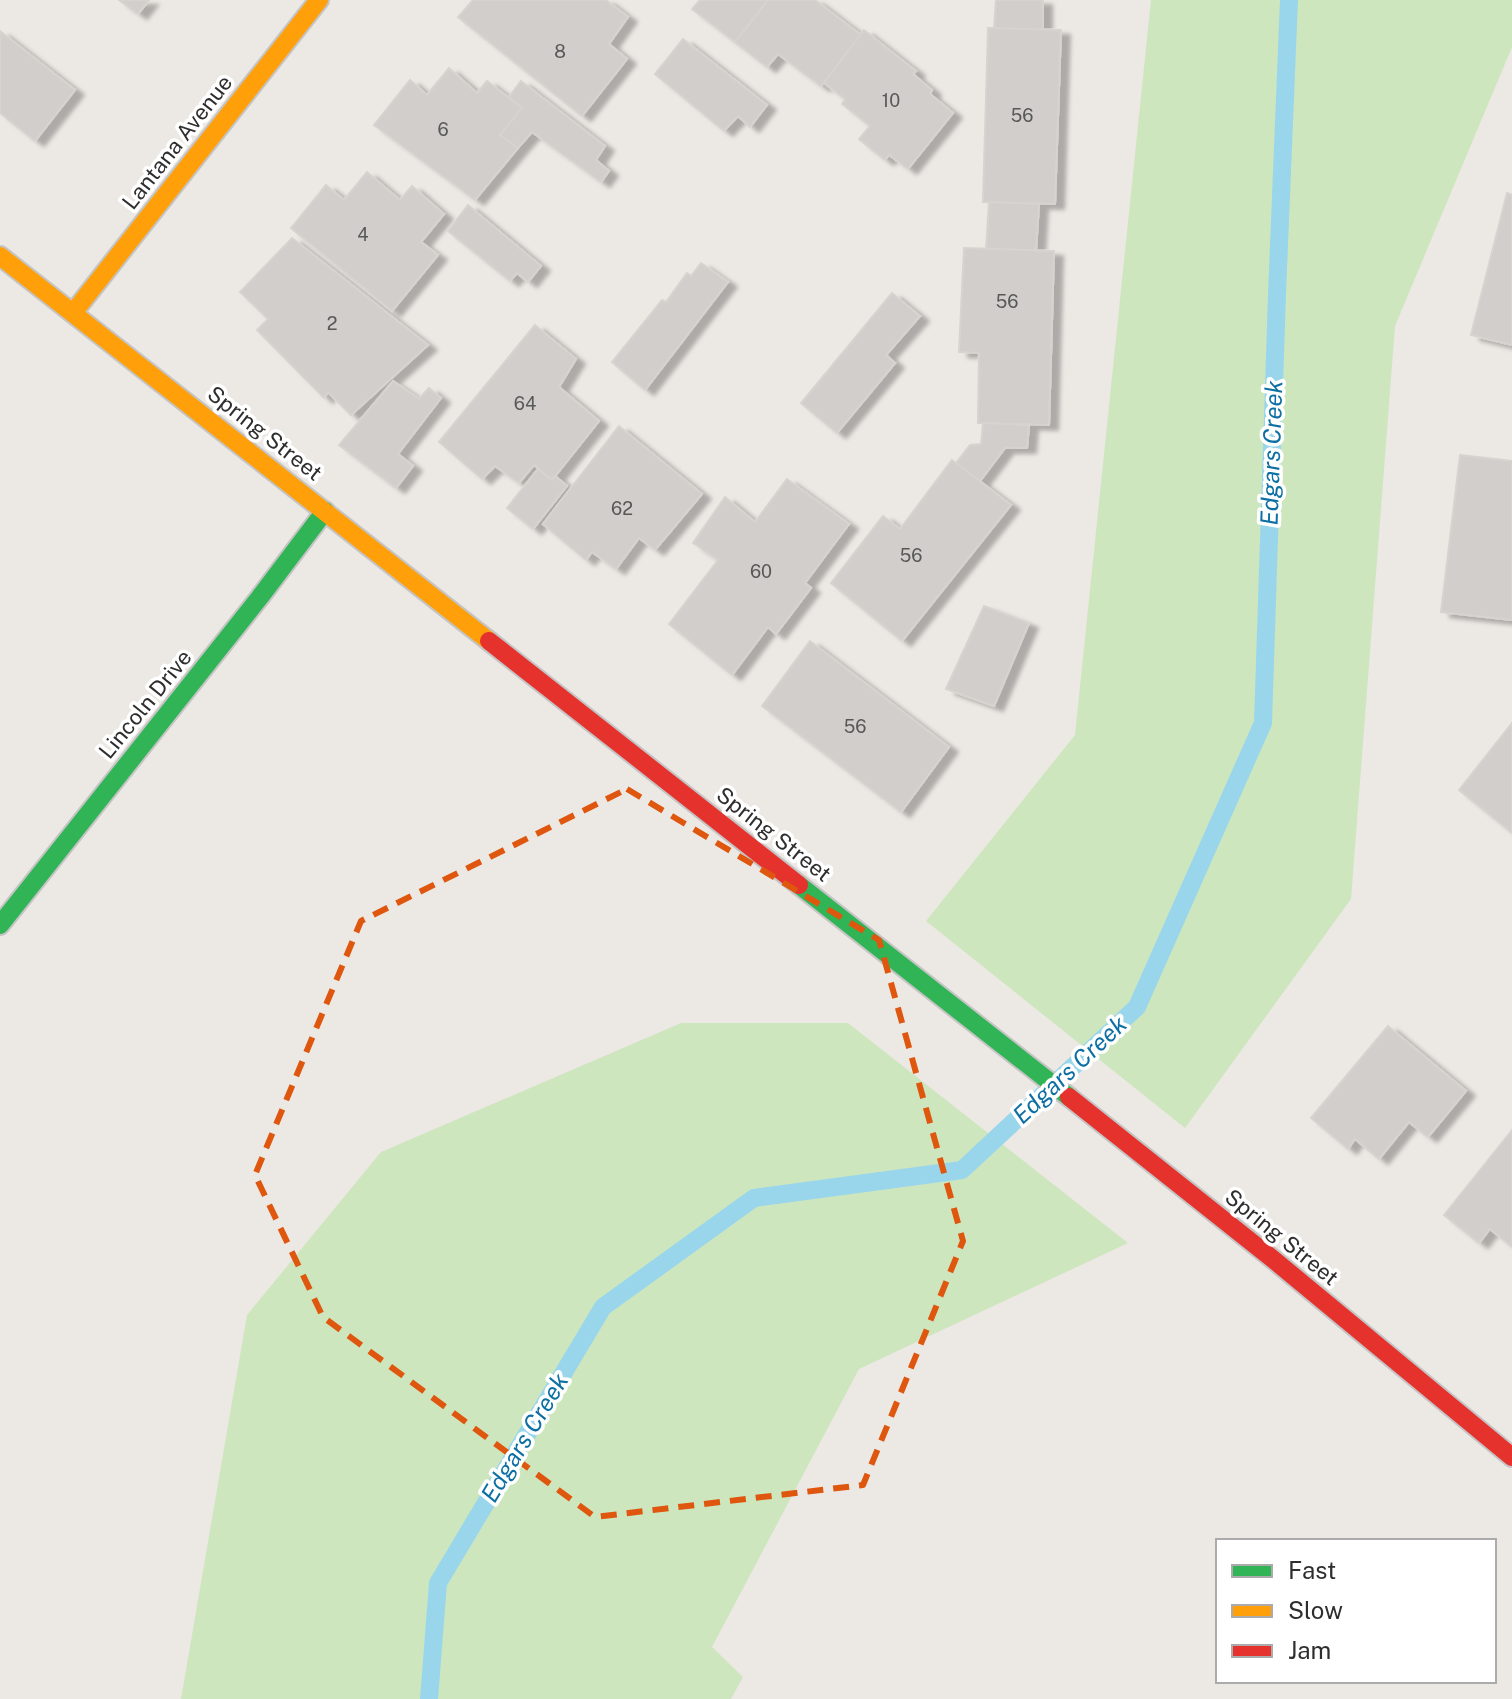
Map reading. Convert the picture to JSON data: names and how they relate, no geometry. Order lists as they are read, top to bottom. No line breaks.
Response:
{"streets":{"street":["Lantana Avenue","Spring Street","Lincoln Drive"]},"crossings":[["Lantana Avenue","Spring Street"],["Spring Street","Lincoln Drive"]],"water":["Edgars Creek"],"house_numbers":["8","10","56","6","4","56","2","64","62","56","60","56"],"legend":["Fast","Slow","Jam"]}
